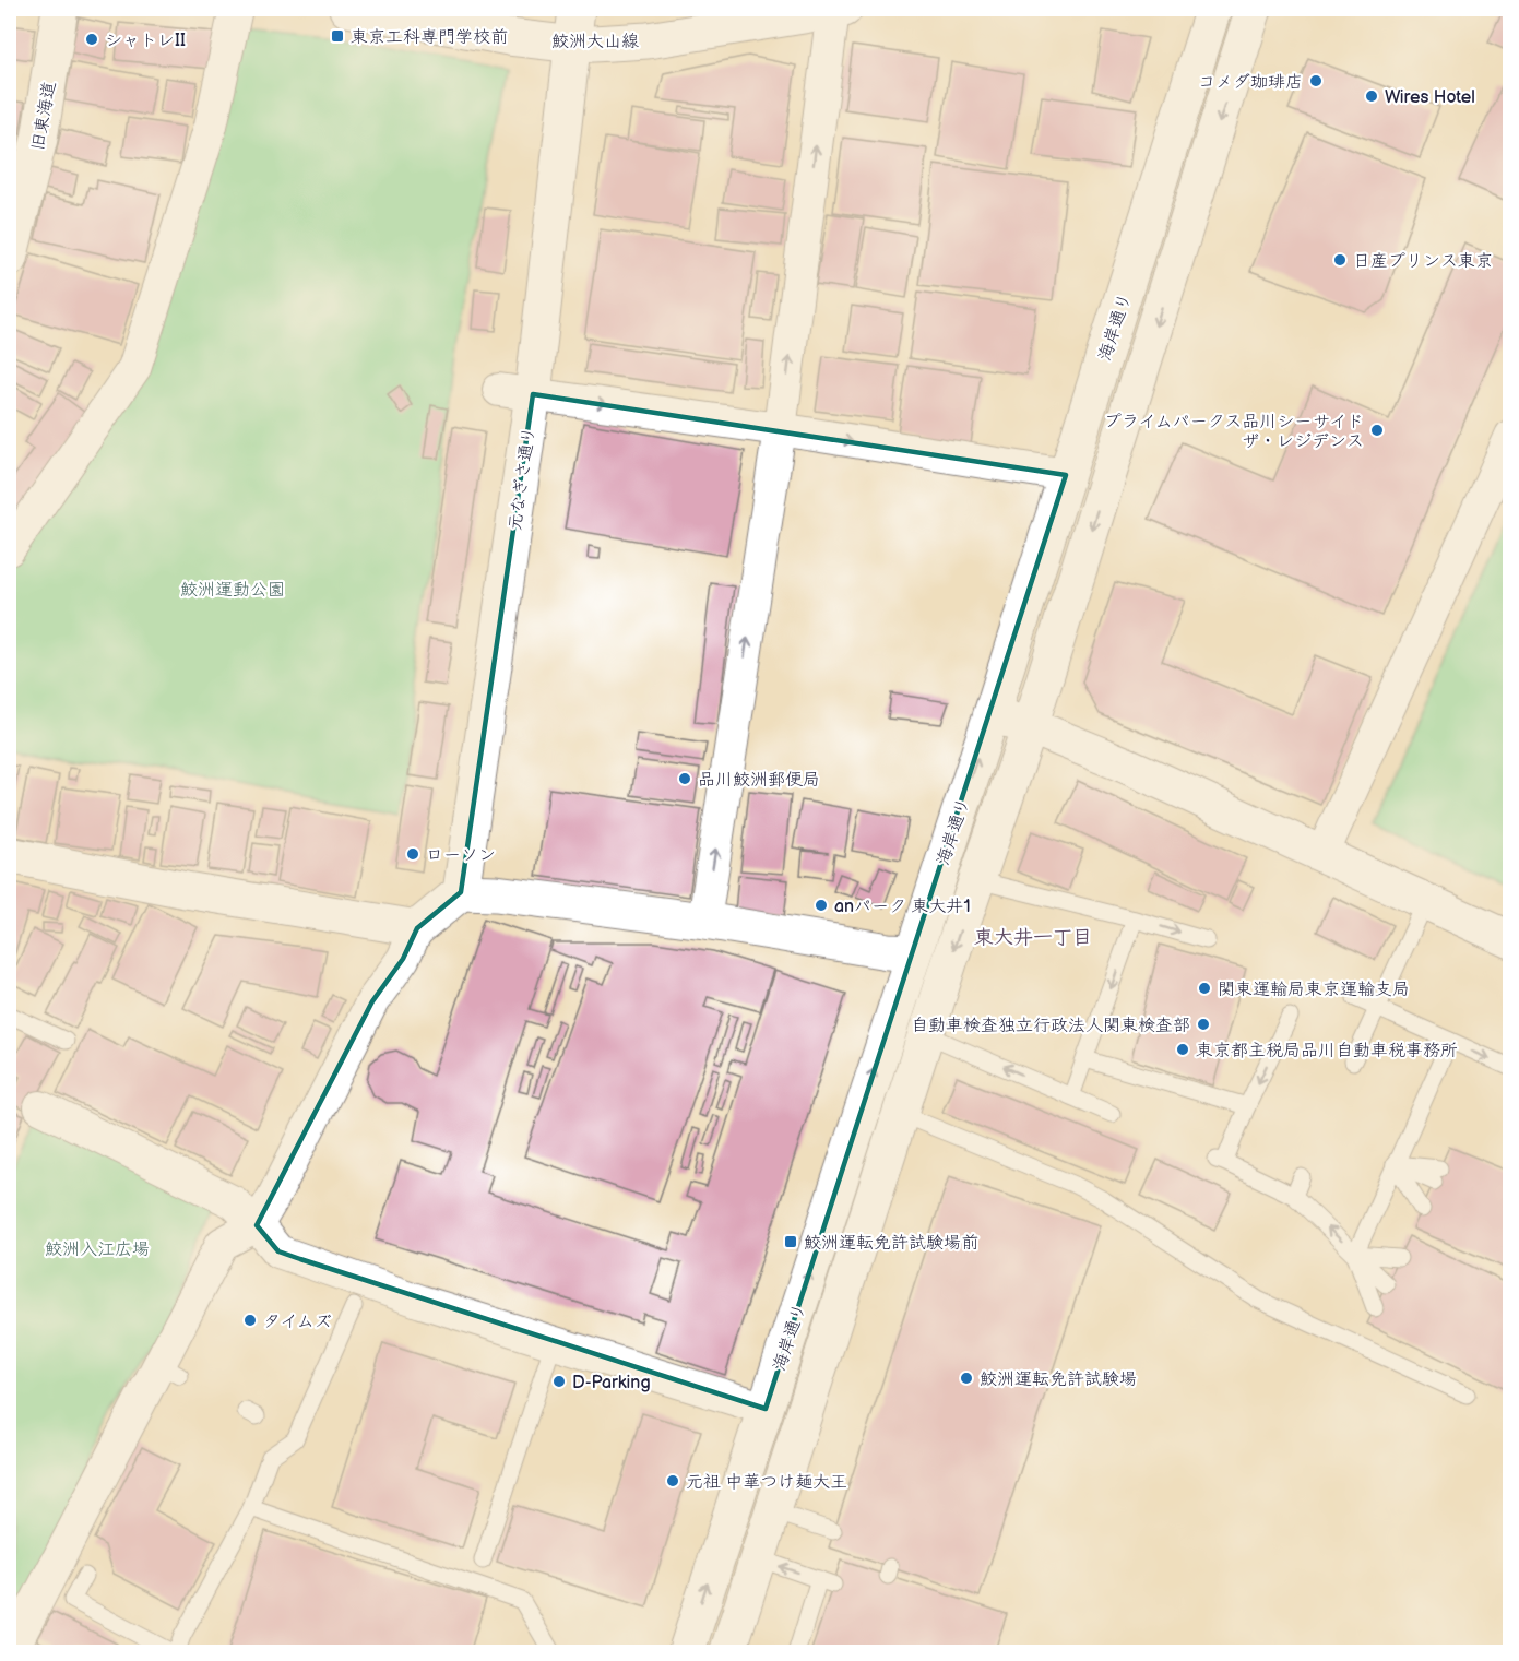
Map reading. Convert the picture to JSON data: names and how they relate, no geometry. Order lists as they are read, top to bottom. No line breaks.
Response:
{"streets":{"main road":["鮫洲大山線","旧東海道","海岸通り","元なぎさ通り"]},"crossings":[["鮫洲大山線","元なぎさ通り"]],"districts":["東大井一丁目"],"parks":["鮫洲運動公園","鮫洲入江広場"],"places":{"transit":["東京工科専門学校前","鮫洲運転免許試験場前"],"other":["シャトレII","コメダ珈琲店","Wires Hotel","日産プリンス東京","プライムパークス品川シーサイド ザ・レジデンス","品川鮫洲郵便局","ローソン","anパーク 東大井1","関東運輸局東京運輸支局","自動車検査独立行政法人関東検査部","東京都主税局品川自動車税事務所","タイムズ","鮫洲運転免許試験場","D-Parking","元祖 中華つけ麺大王"]}}
